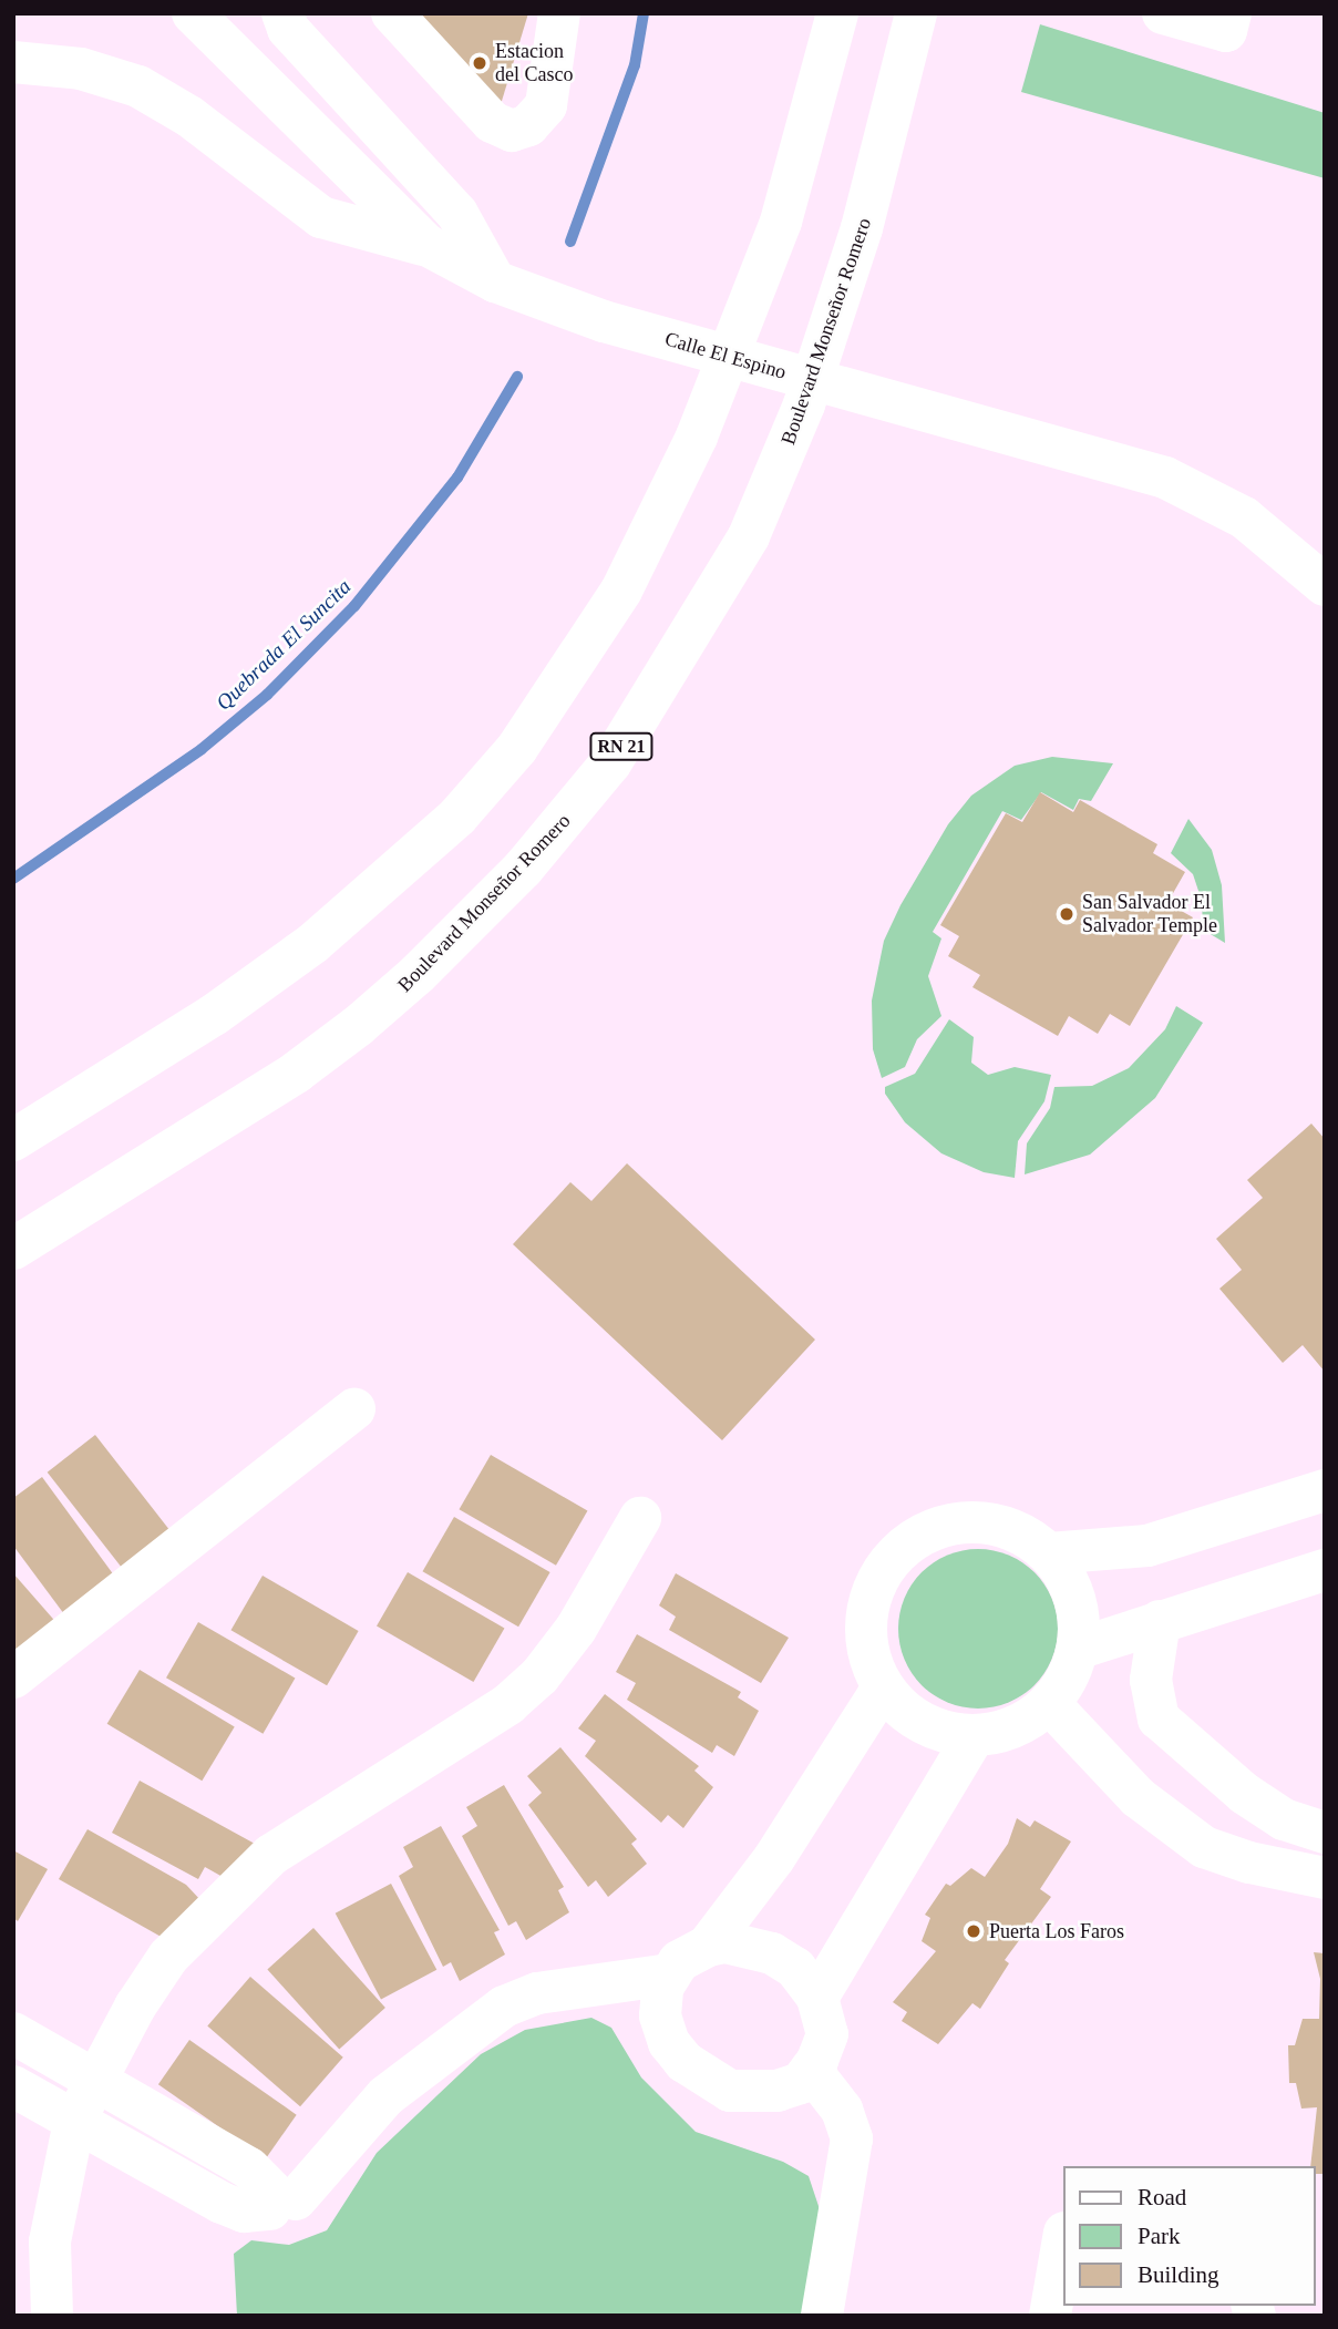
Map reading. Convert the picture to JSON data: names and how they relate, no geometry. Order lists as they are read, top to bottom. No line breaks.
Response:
{"streets":{"main road":["Boulevard Monseñor Romero","Calle El Espino","RN 21"]},"water":["Quebrada El Suncita"],"places":["Estacion del Casco","San Salvador El Salvador Temple","Puerta Los Faros"],"legend":["Road","Park","Building"]}
